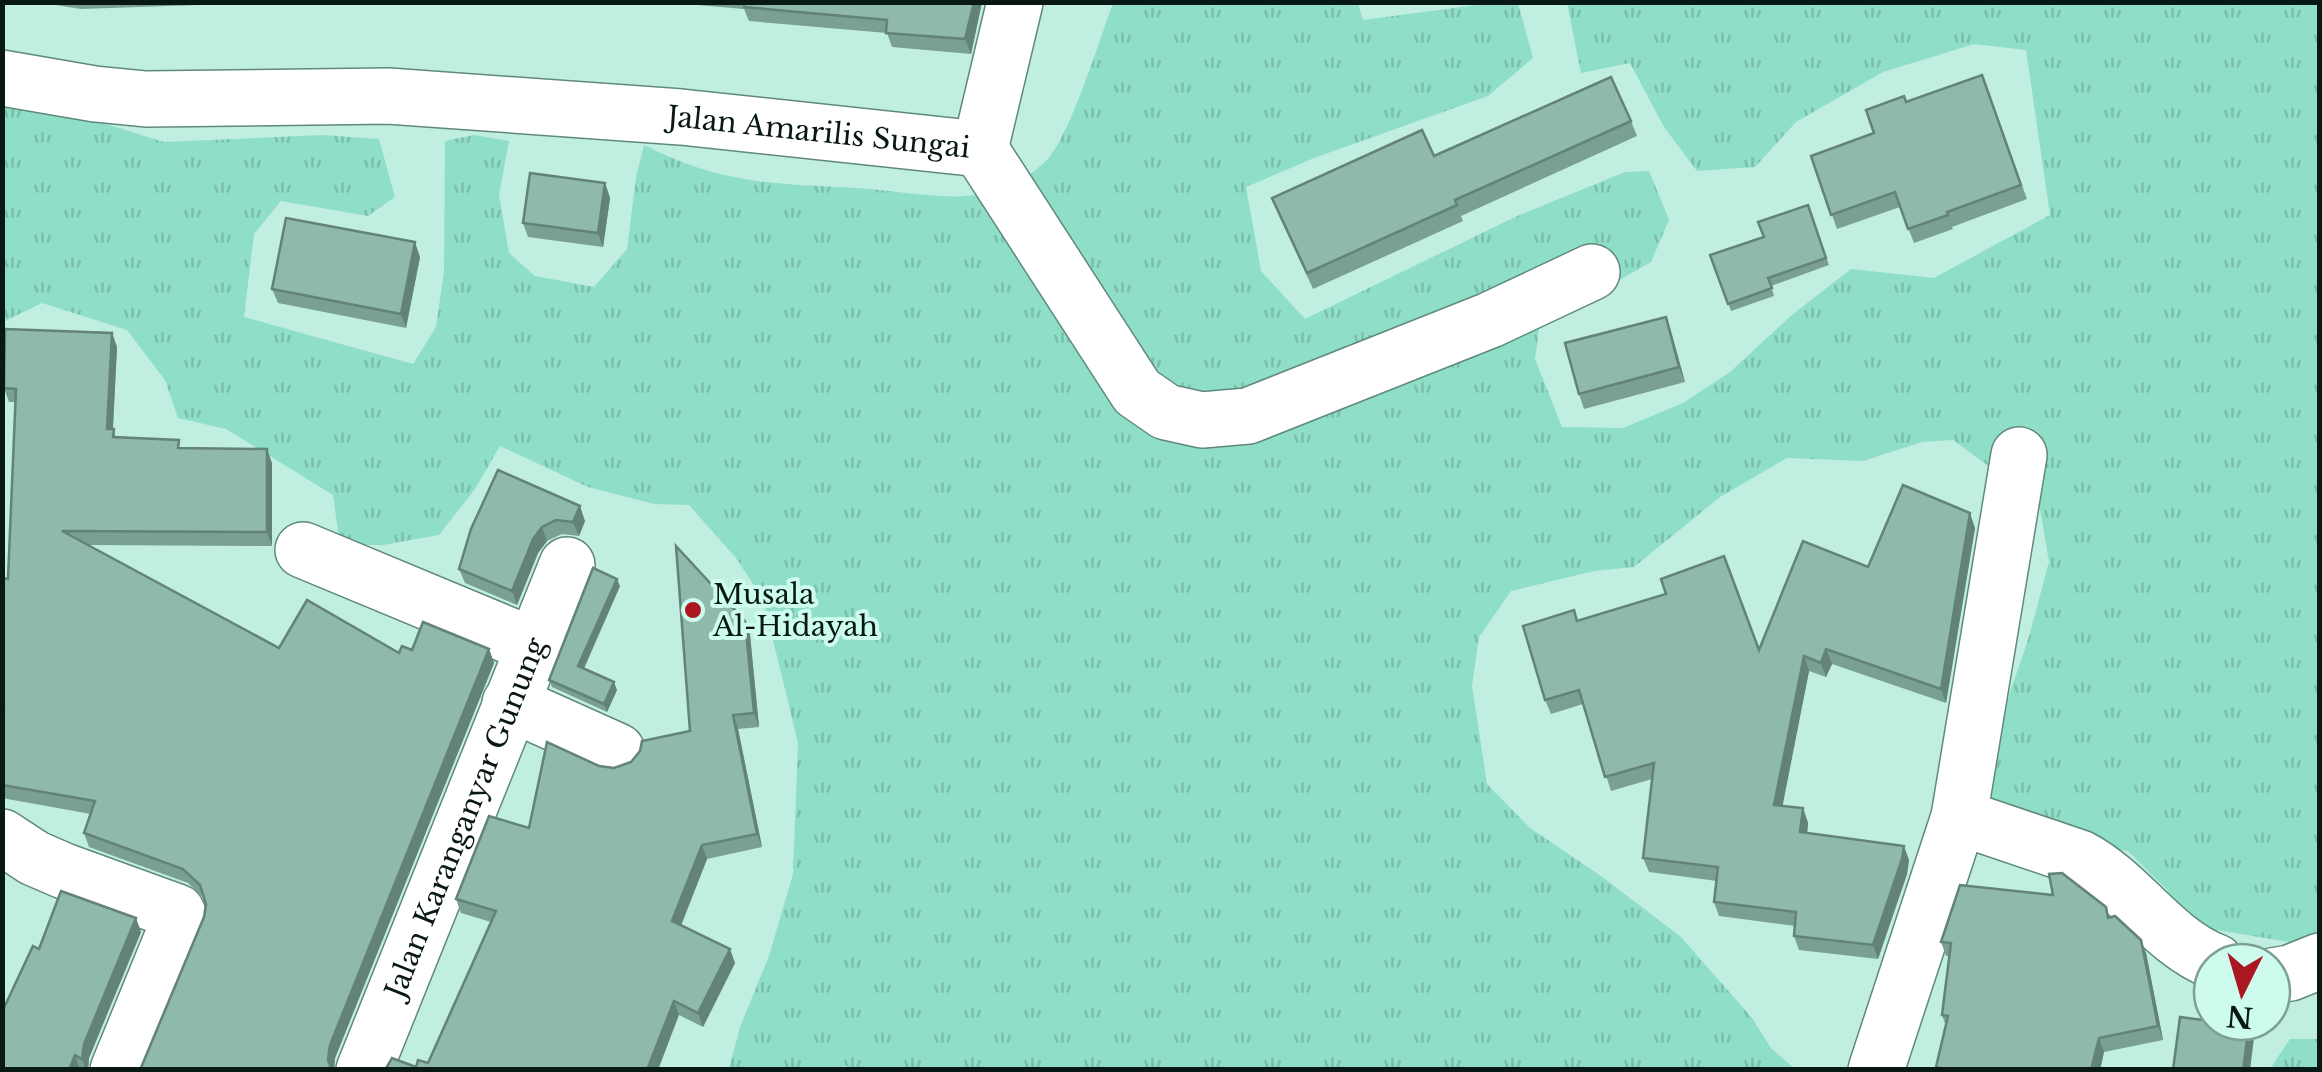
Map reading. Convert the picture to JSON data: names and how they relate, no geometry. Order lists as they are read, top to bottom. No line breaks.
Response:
{"streets":{"street":["Jalan Amarilis Sungai","Jalan Karanganyar Gunung"]},"places":["Musala Al-Hidayah"],"north":"bottom"}
